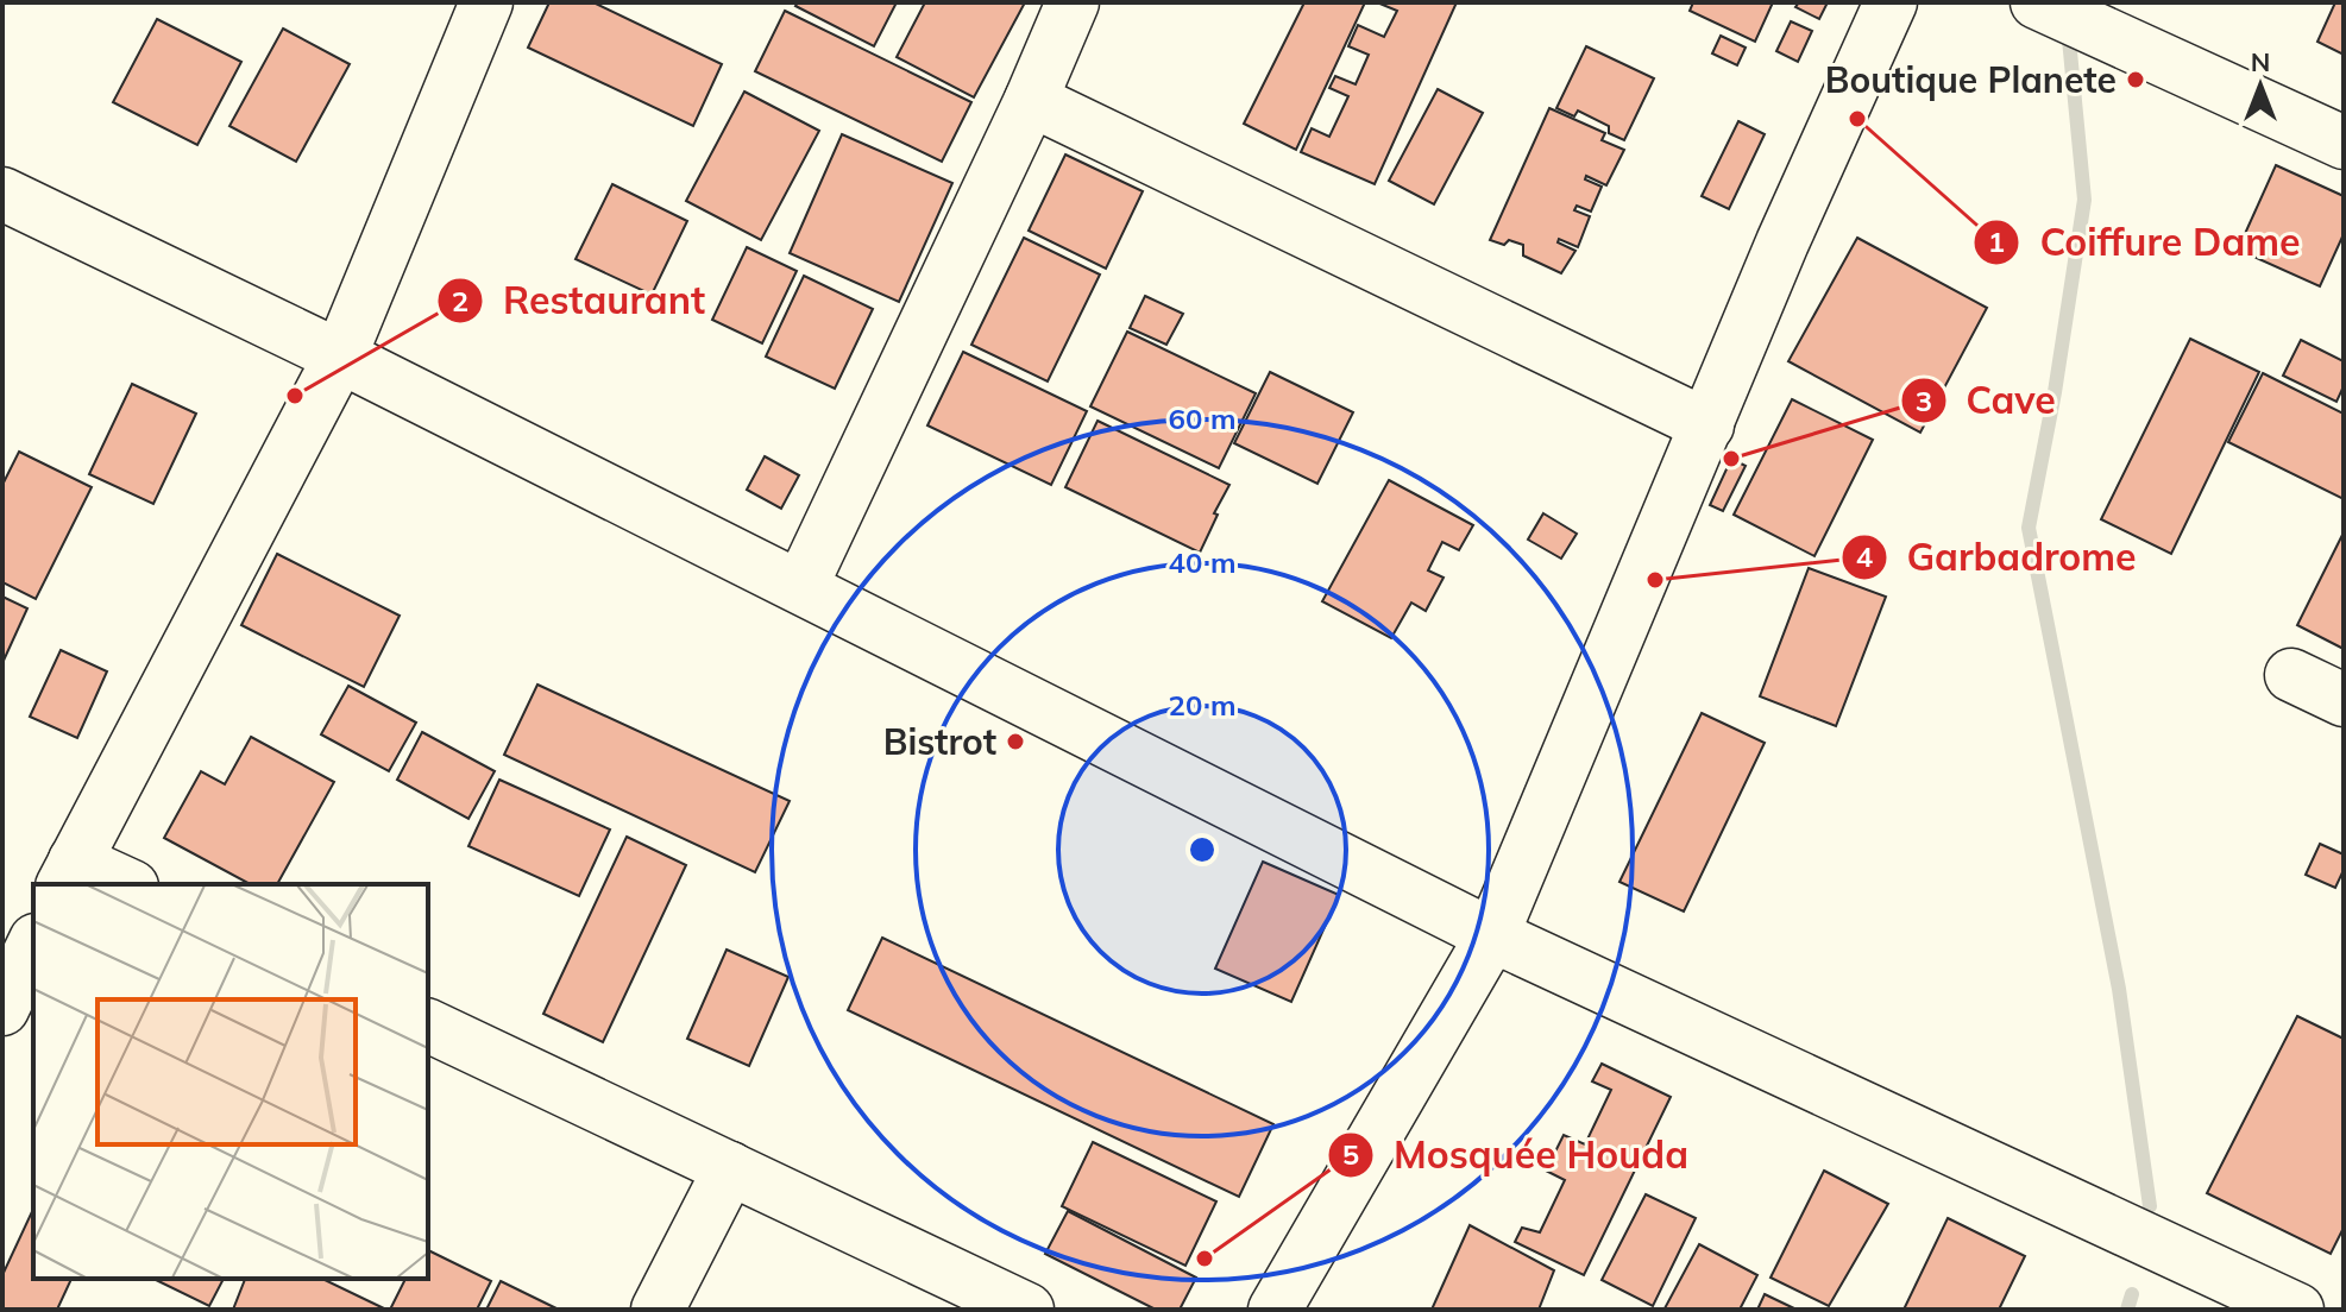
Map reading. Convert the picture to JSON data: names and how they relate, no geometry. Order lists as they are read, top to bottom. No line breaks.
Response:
{"places":["Boutique Planete","Coiffure Dame","Restaurant","Cave","Garbadrome","Bistrot","Mosquée Houda"],"north":"top","rings":["60 m","40 m","20 m"]}
